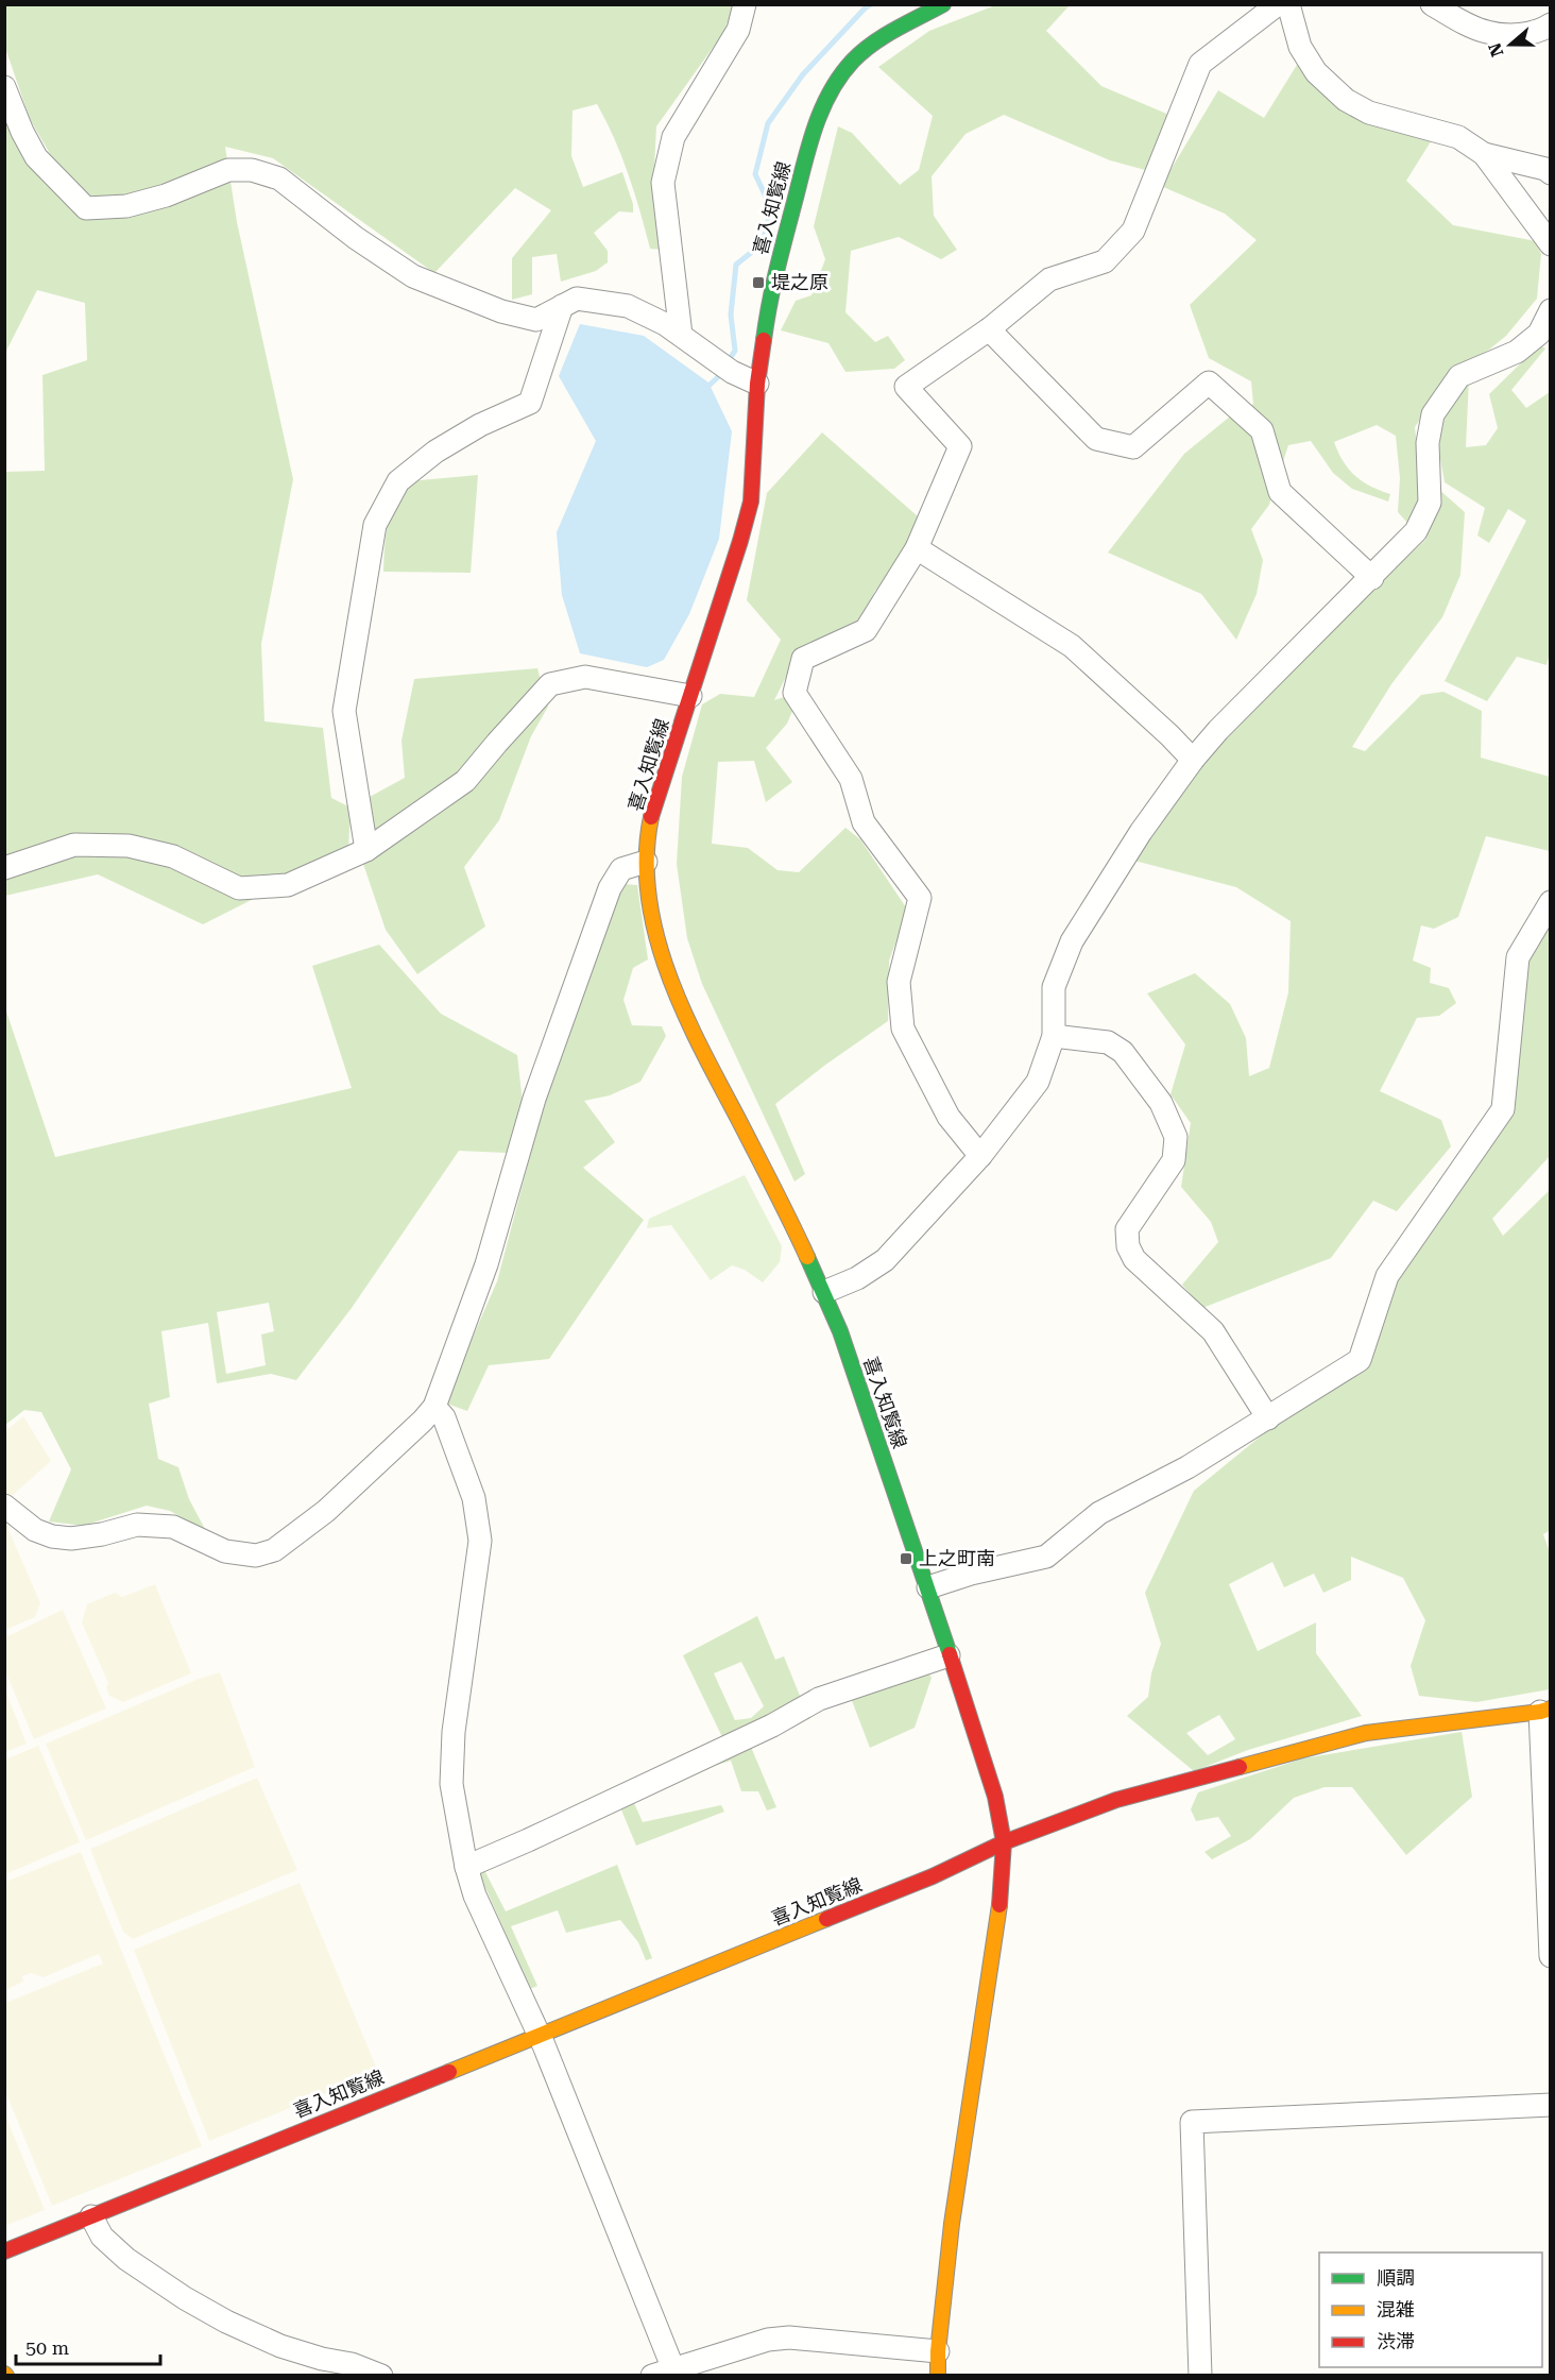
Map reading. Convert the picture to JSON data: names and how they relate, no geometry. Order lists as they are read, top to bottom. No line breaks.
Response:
{"streets":{"main road":["喜入知覧線"]},"places":{"transit":["堤之原","上之町南"]},"legend":["順調","混雑","渋滞"],"scale_bar":"50 m","north":"left"}
